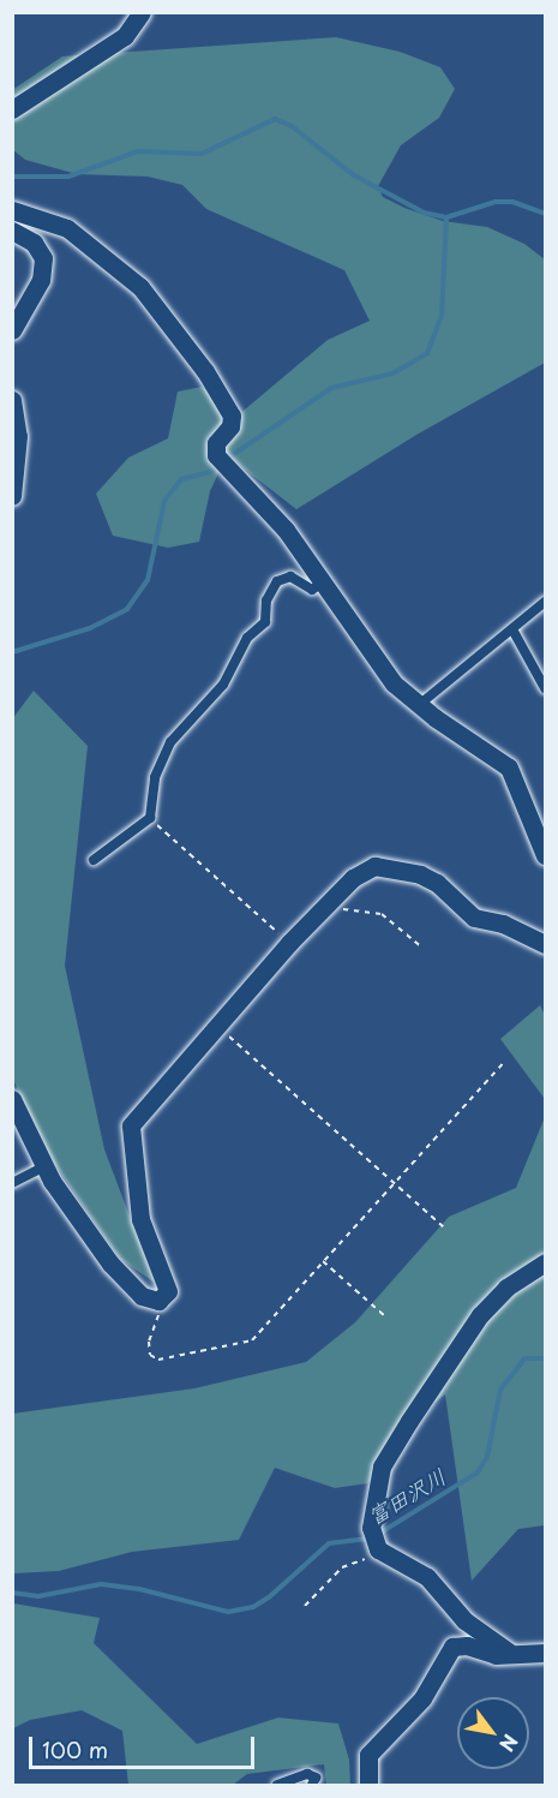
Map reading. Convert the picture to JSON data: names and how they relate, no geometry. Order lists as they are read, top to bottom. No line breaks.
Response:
{"water":["富田沢川"],"scale_bar":"100 m","north":"bottom right"}
